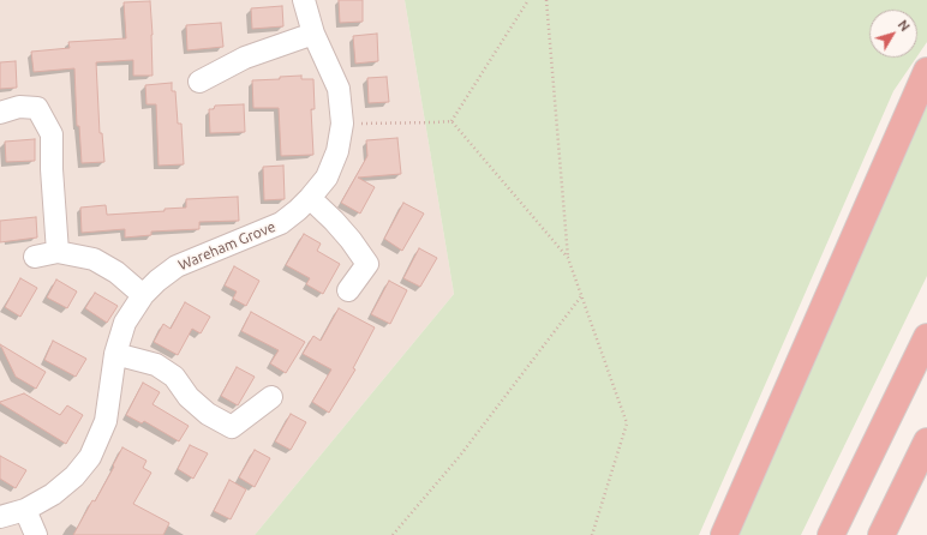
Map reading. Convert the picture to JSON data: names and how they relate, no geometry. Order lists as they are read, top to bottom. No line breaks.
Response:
{"streets":{"street":["Wareham Grove"]},"north":"top right"}
